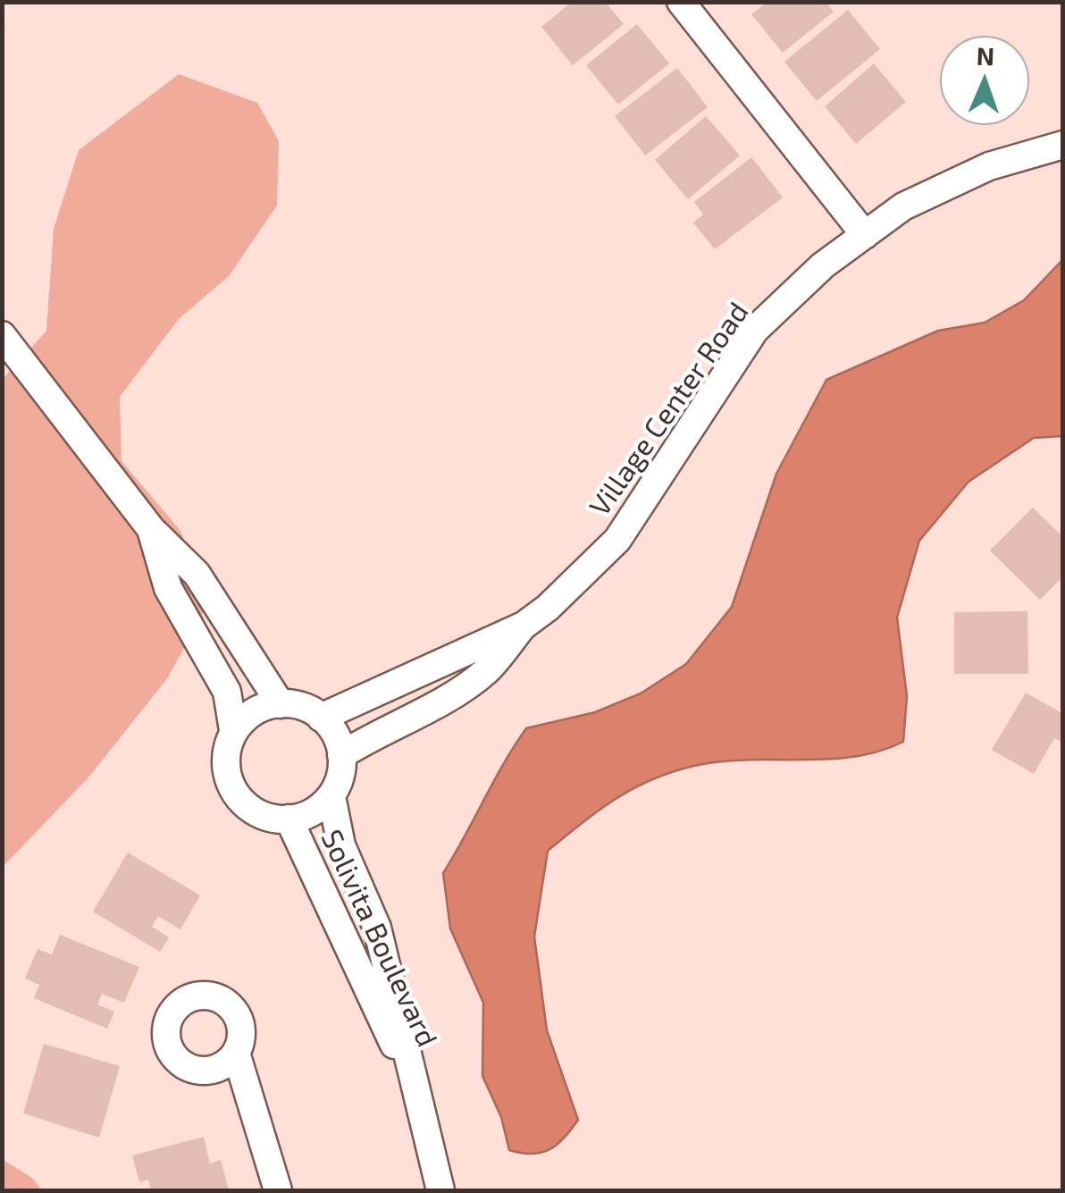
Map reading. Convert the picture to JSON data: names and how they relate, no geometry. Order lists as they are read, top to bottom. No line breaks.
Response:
{"streets":{"street":["Village Center Road","Solivita Boulevard"]},"crossings":[["Village Center Road","Solivita Boulevard"]],"north":"top"}
